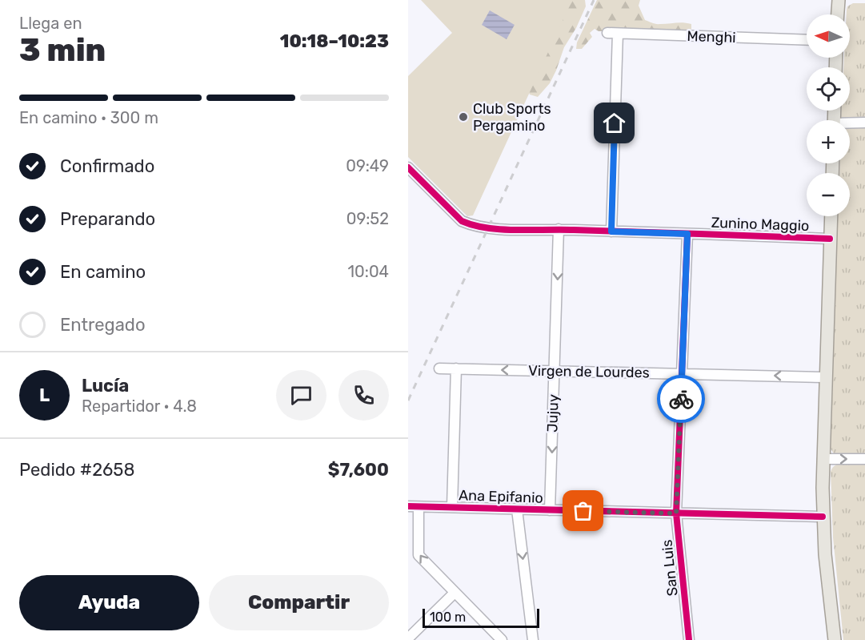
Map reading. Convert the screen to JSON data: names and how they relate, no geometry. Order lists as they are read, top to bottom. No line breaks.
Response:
{"streets":{"street":["Menghi","Zunino Maggio","Virgen de Lourdes","Jujuy","Ana Epifanio","San Luis"]},"crossings":[["Zunino Maggio","Jujuy"],["Zunino Maggio","San Luis"],["Virgen de Lourdes","Jujuy"],["Virgen de Lourdes","San Luis"],["Jujuy","Ana Epifanio"],["Ana Epifanio","San Luis"]],"one_way":["Virgen de Lourdes","Jujuy"],"places":["Club Sports Pergamino"],"scale_bar":"100 m","north":"left","page":{"heading":["3 min","Llega en","10:18–10:23"],"panel":["Lucía","Repartidor · 4.8","Pedido #2658","$7,600"],"map_buttons":["+","−"],"bar":"En camino · 300 m","list":[["Confirmado","09:49"],["Preparando","09:52"],["En camino","10:04"],"Entregado"],"round":"L","buttons":["Ayuda","Compartir"],"scale":"100 m"}}
